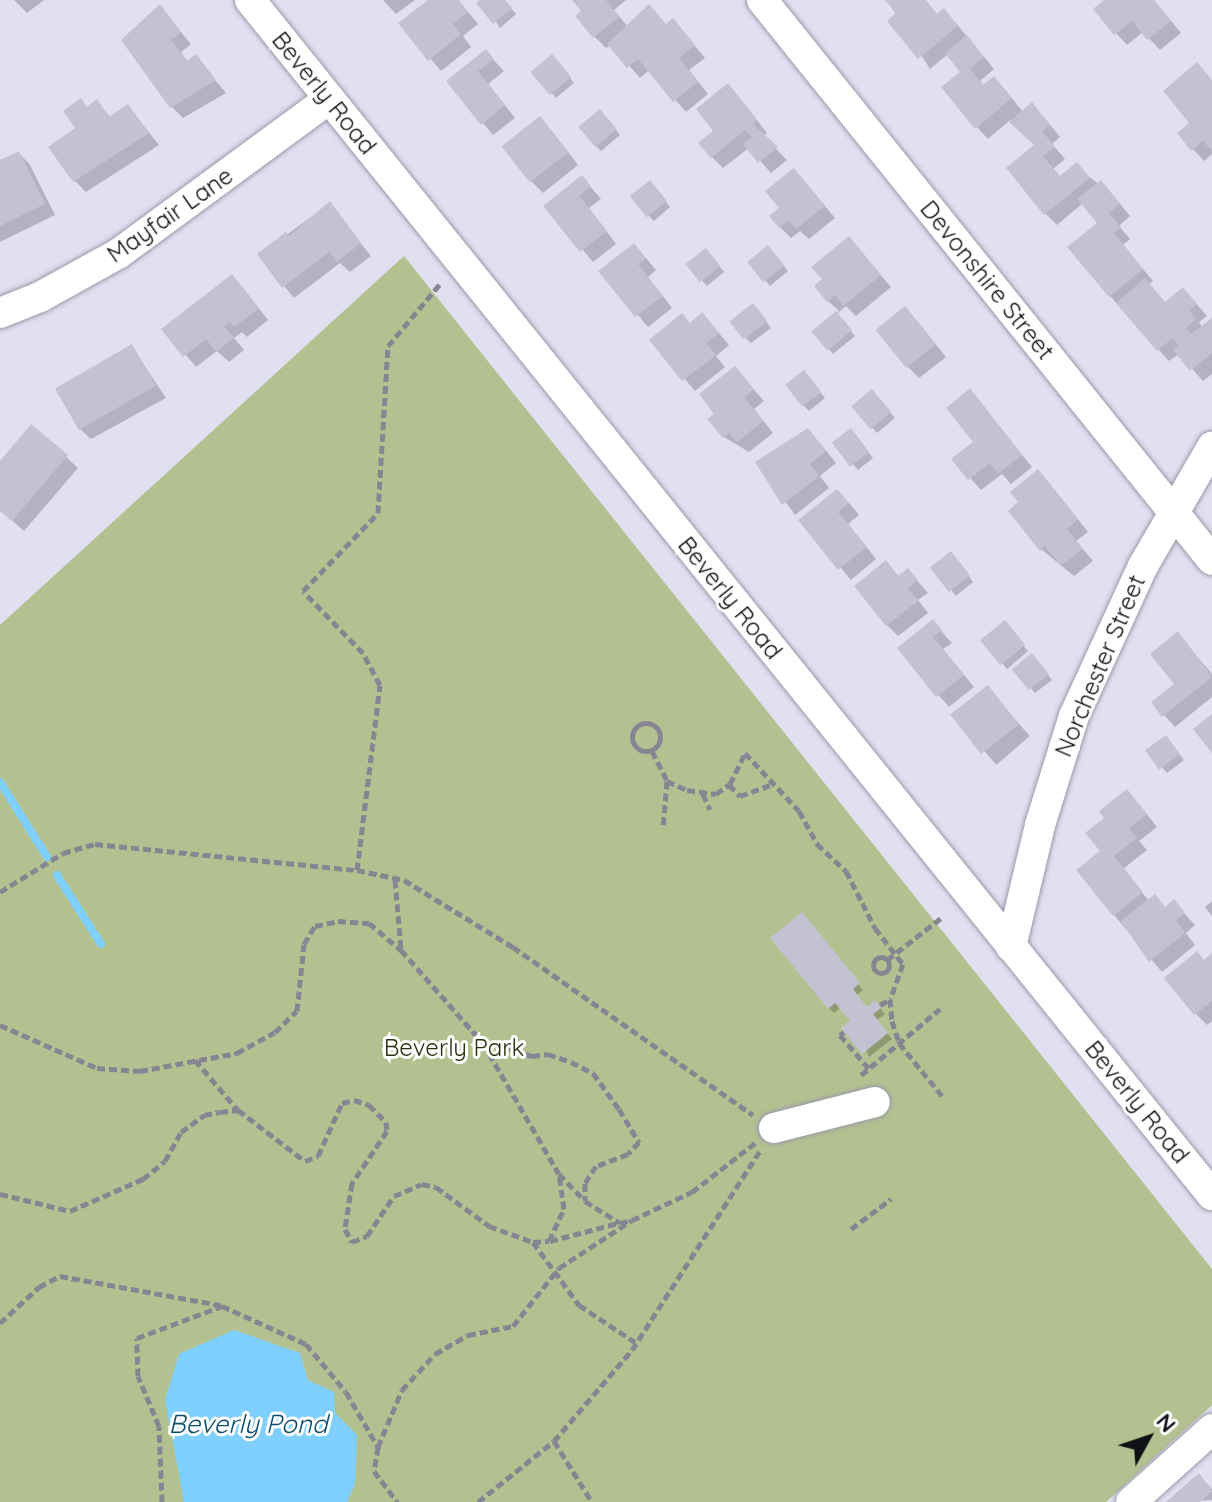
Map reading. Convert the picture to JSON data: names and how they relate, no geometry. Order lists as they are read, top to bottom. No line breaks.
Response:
{"streets":{"street":["Beverly Road","Mayfair Lane","Devonshire Street","Norchester Street"]},"crossings":[["Beverly Road","Mayfair Lane"],["Beverly Road","Norchester Street"],["Devonshire Street","Norchester Street"]],"water":["Beverly Pond"],"parks":["Beverly Park"],"north":"top right"}
